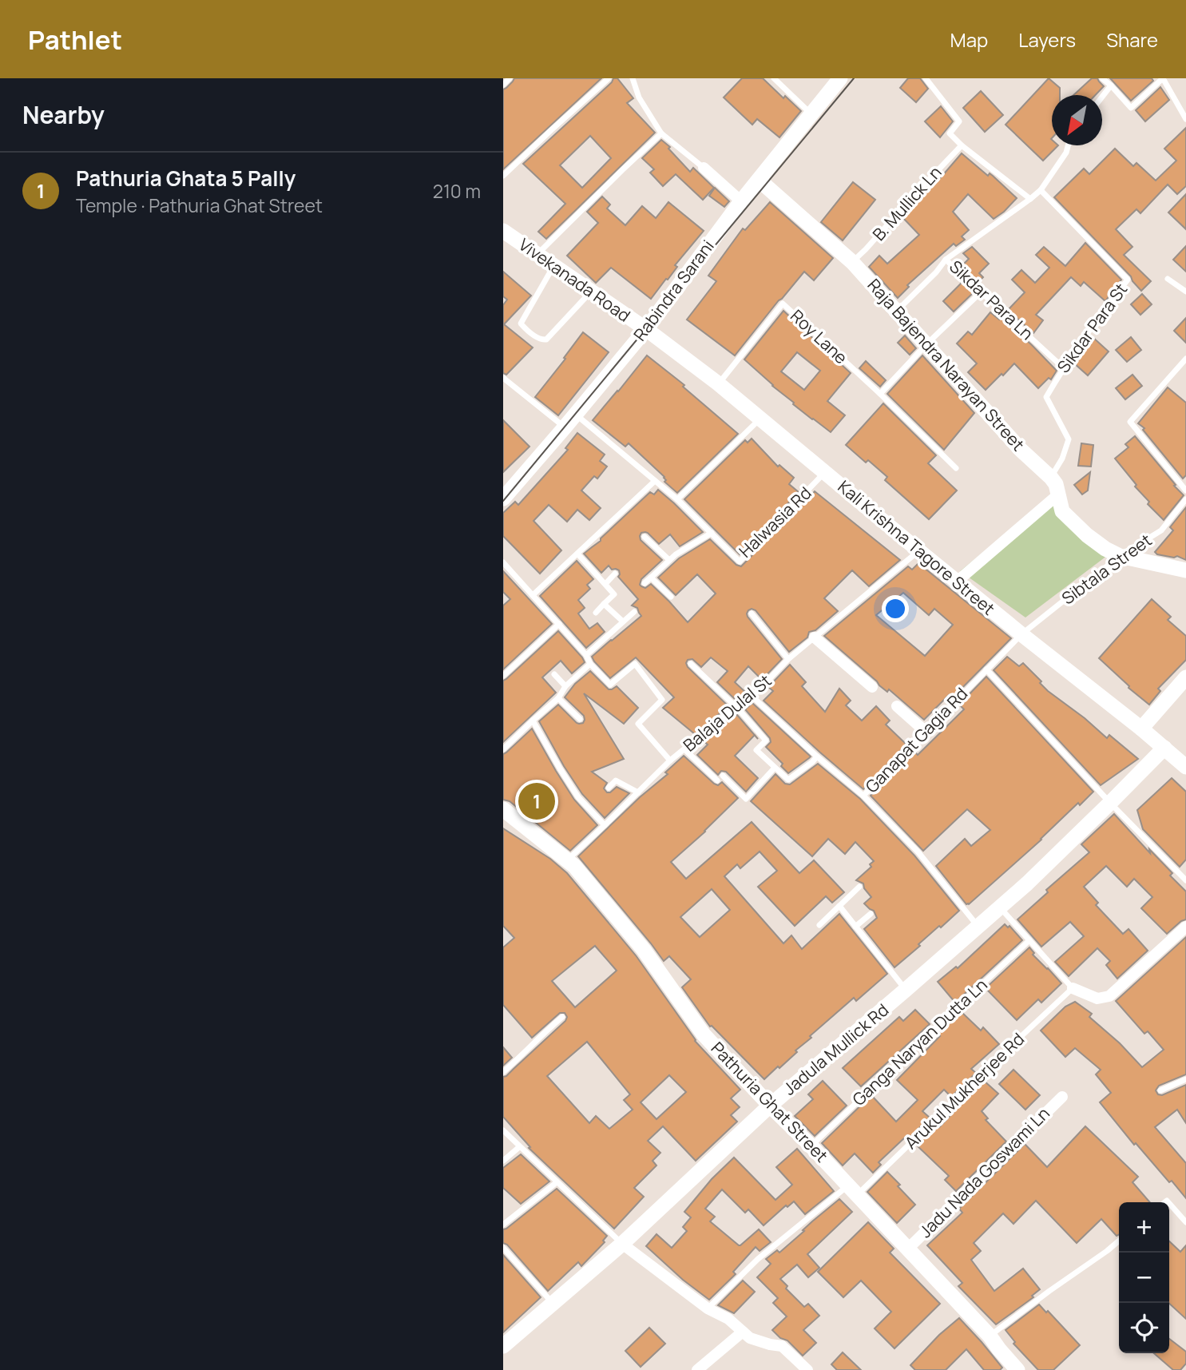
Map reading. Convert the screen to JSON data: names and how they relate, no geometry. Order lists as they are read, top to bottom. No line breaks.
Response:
{"streets":{"main road":["Vivekanada Road","Rabindra Sarani","Raja Bajendra Narayan Street","Kali Krishna Tagore Street","Jadula Mullick Rd","Pathuria Ghat Street"],"street":["Jadu Nada Goswami Ln"],"lane":["B. Mullick Ln","Sikdar Para Ln","Sikdar Para St","Roy Lane","Halwasia Rd","Sibtala Street","Balaja Dulal St","Ganapat Gagia Rd","Ganga Naryan Dutta Ln","Arukul Mukherjee Rd"]},"crossings":[["B. Mullick Ln","Raja Bajendra Narayan Street"],["Vivekanada Road","Rabindra Sarani"],["Vivekanada Road","Kali Krishna Tagore Street"],["Rabindra Sarani","Raja Bajendra Narayan Street"],["Rabindra Sarani","Halwasia Rd"],["Rabindra Sarani","Kali Krishna Tagore Street"],["Sikdar Para Ln","Sikdar Para St"],["Sikdar Para St","Raja Bajendra Narayan Street"],["Roy Lane","Kali Krishna Tagore Street"],["Raja Bajendra Narayan Street","Sibtala Street"],["Halwasia Rd","Kali Krishna Tagore Street"],["Kali Krishna Tagore Street","Sibtala Street"],["Kali Krishna Tagore Street","Balaja Dulal St"],["Kali Krishna Tagore Street","Ganapat Gagia Rd"],["Kali Krishna Tagore Street","Jadula Mullick Rd"],["Sibtala Street","Ganapat Gagia Rd"],["Balaja Dulal St","Pathuria Ghat Street"],["Ganapat Gagia Rd","Jadula Mullick Rd"],["Ganga Naryan Dutta Ln","Pathuria Ghat Street"],["Jadula Mullick Rd","Pathuria Ghat Street"],["Arukul Mukherjee Rd","Pathuria Ghat Street"],["Pathuria Ghat Street","Jadu Nada Goswami Ln"]],"north":"bottom left","page":{"header":"Pathlet","nav":["Map","Layers","Share"],"heading":"Nearby","list":[{"mark":"1","name":"Pathuria Ghata 5 Pally","note":"Temple · Pathuria Ghat Street","value":"210 m"}],"pins":"1","map_buttons":["+","−"]}}
